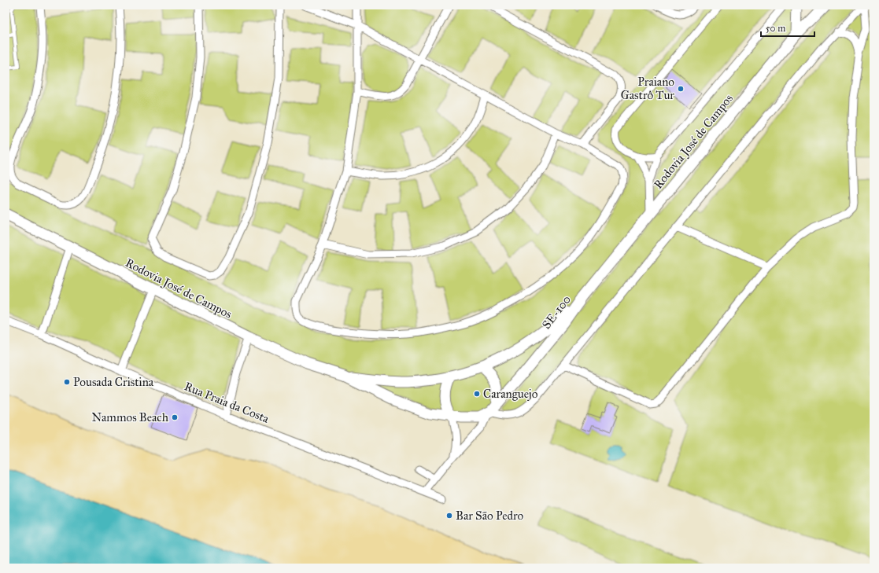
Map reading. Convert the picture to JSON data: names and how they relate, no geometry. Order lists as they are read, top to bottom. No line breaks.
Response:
{"streets":{"main road":["Rodovia José de Campos","SE-100"],"street":["Rua Praia da Costa"]},"crossings":[["Rodovia José de Campos","SE-100"]],"places":["Praiano Gastrô Tur","Pousada Cristina","Caranguejo","Nammos Beach","Bar São Pedro"],"scale_bar":"50 m"}
